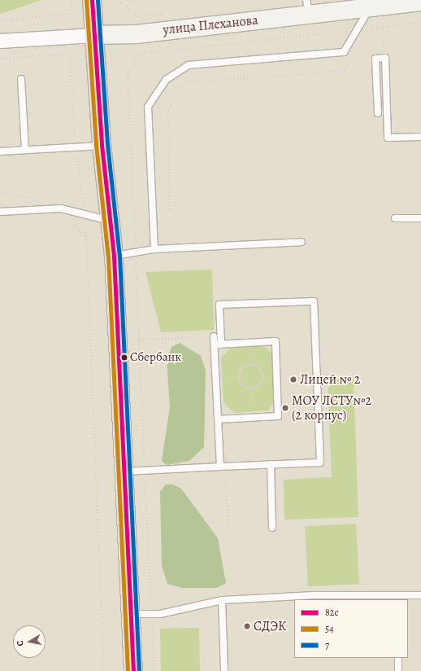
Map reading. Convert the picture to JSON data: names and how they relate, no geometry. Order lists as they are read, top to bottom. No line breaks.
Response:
{"streets":{"main road":["улица Плеханова"]},"places":["Сбербанк","Лицей № 2","МОУ ЛСТУ№2 (2 корпус)","СДЭК"],"lines":["transit line 82с","transit line 54","transit line 7"],"legend":["82с","54","7"],"north":"left"}
